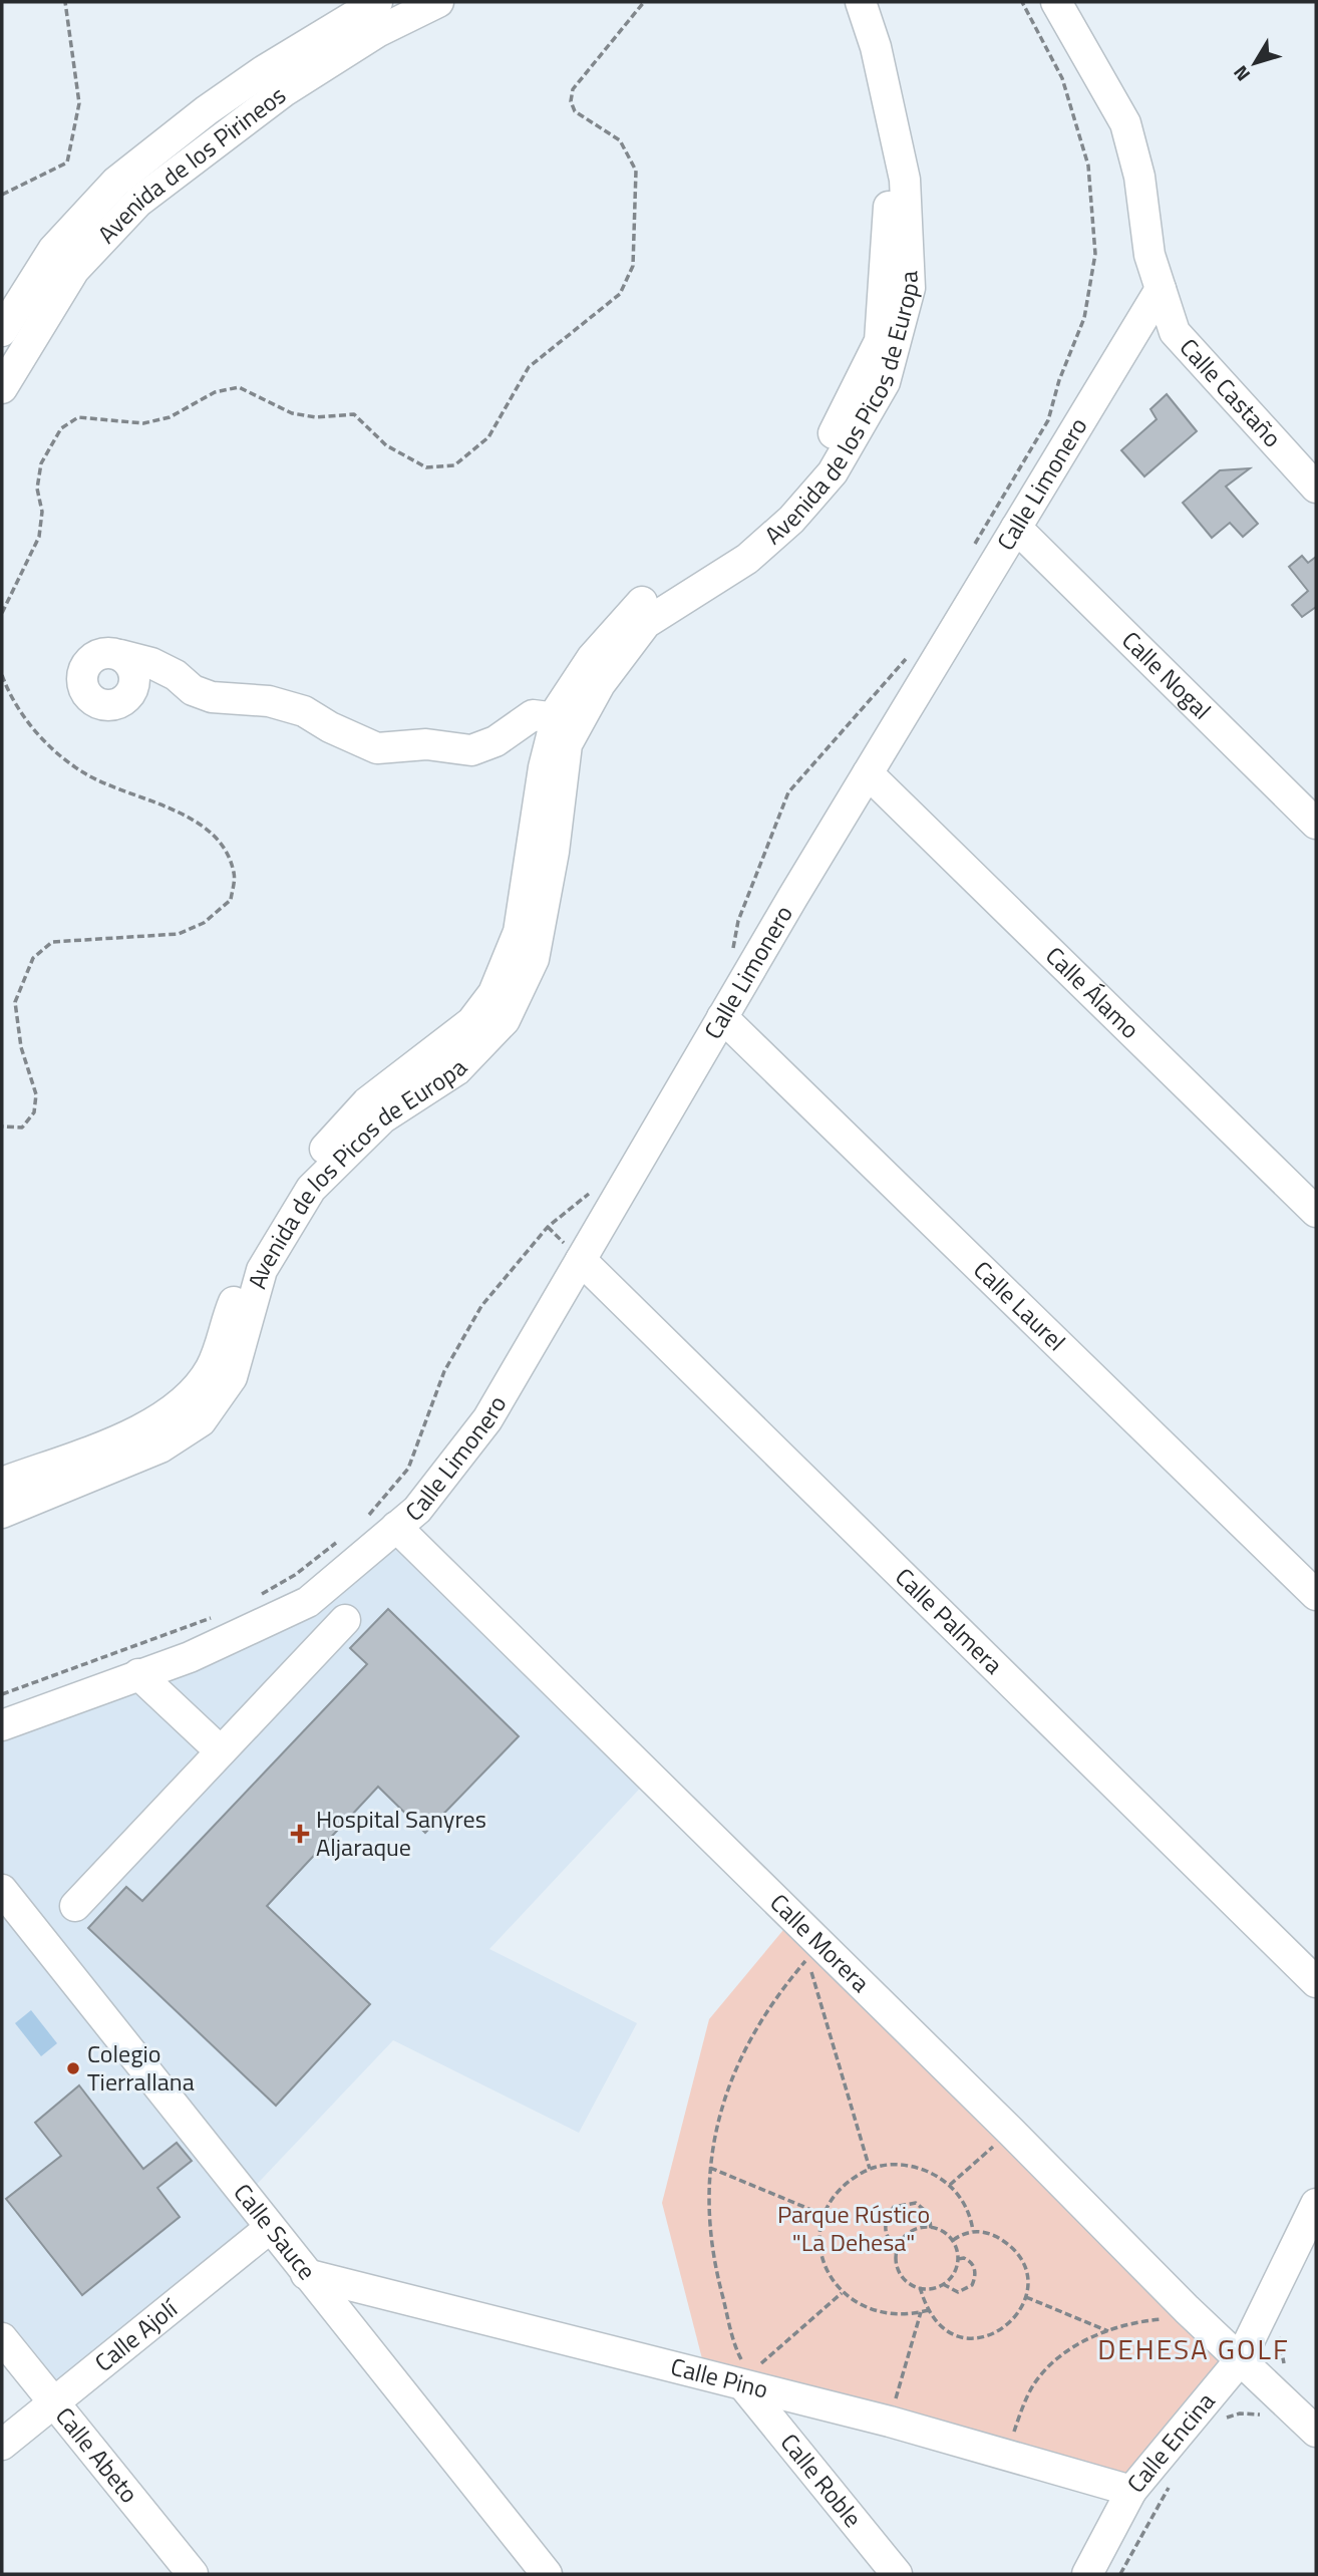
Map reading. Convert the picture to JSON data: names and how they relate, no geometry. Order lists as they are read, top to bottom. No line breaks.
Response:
{"streets":{"street":["Avenida de los Pirineos","Calle Castaño","Avenida de los Picos de Europa","Calle Limonero","Calle Nogal","Calle Álamo","Calle Laurel","Calle Palmera","Calle Morera","Calle Sauce","Calle Ajolí","Calle Pino","Calle Encina","Calle Abeto","Calle Roble"]},"crossings":[["Calle Castaño","Calle Limonero"],["Calle Limonero","Calle Nogal"],["Calle Limonero","Calle Álamo"],["Calle Limonero","Calle Laurel"],["Calle Limonero","Calle Palmera"],["Calle Limonero","Calle Morera"],["Calle Morera","Calle Encina"],["Calle Sauce","Calle Ajolí"],["Calle Sauce","Calle Pino"],["Calle Ajolí","Calle Abeto"],["Calle Pino","Calle Encina"],["Calle Pino","Calle Roble"]],"districts":["DEHESA GOLF"],"parks":["Parque Rústico \"La Dehesa\""],"places":{"health":["Hospital Sanyres Aljaraque"],"other":["Colegio Tierrallana"]},"north":"bottom left"}
